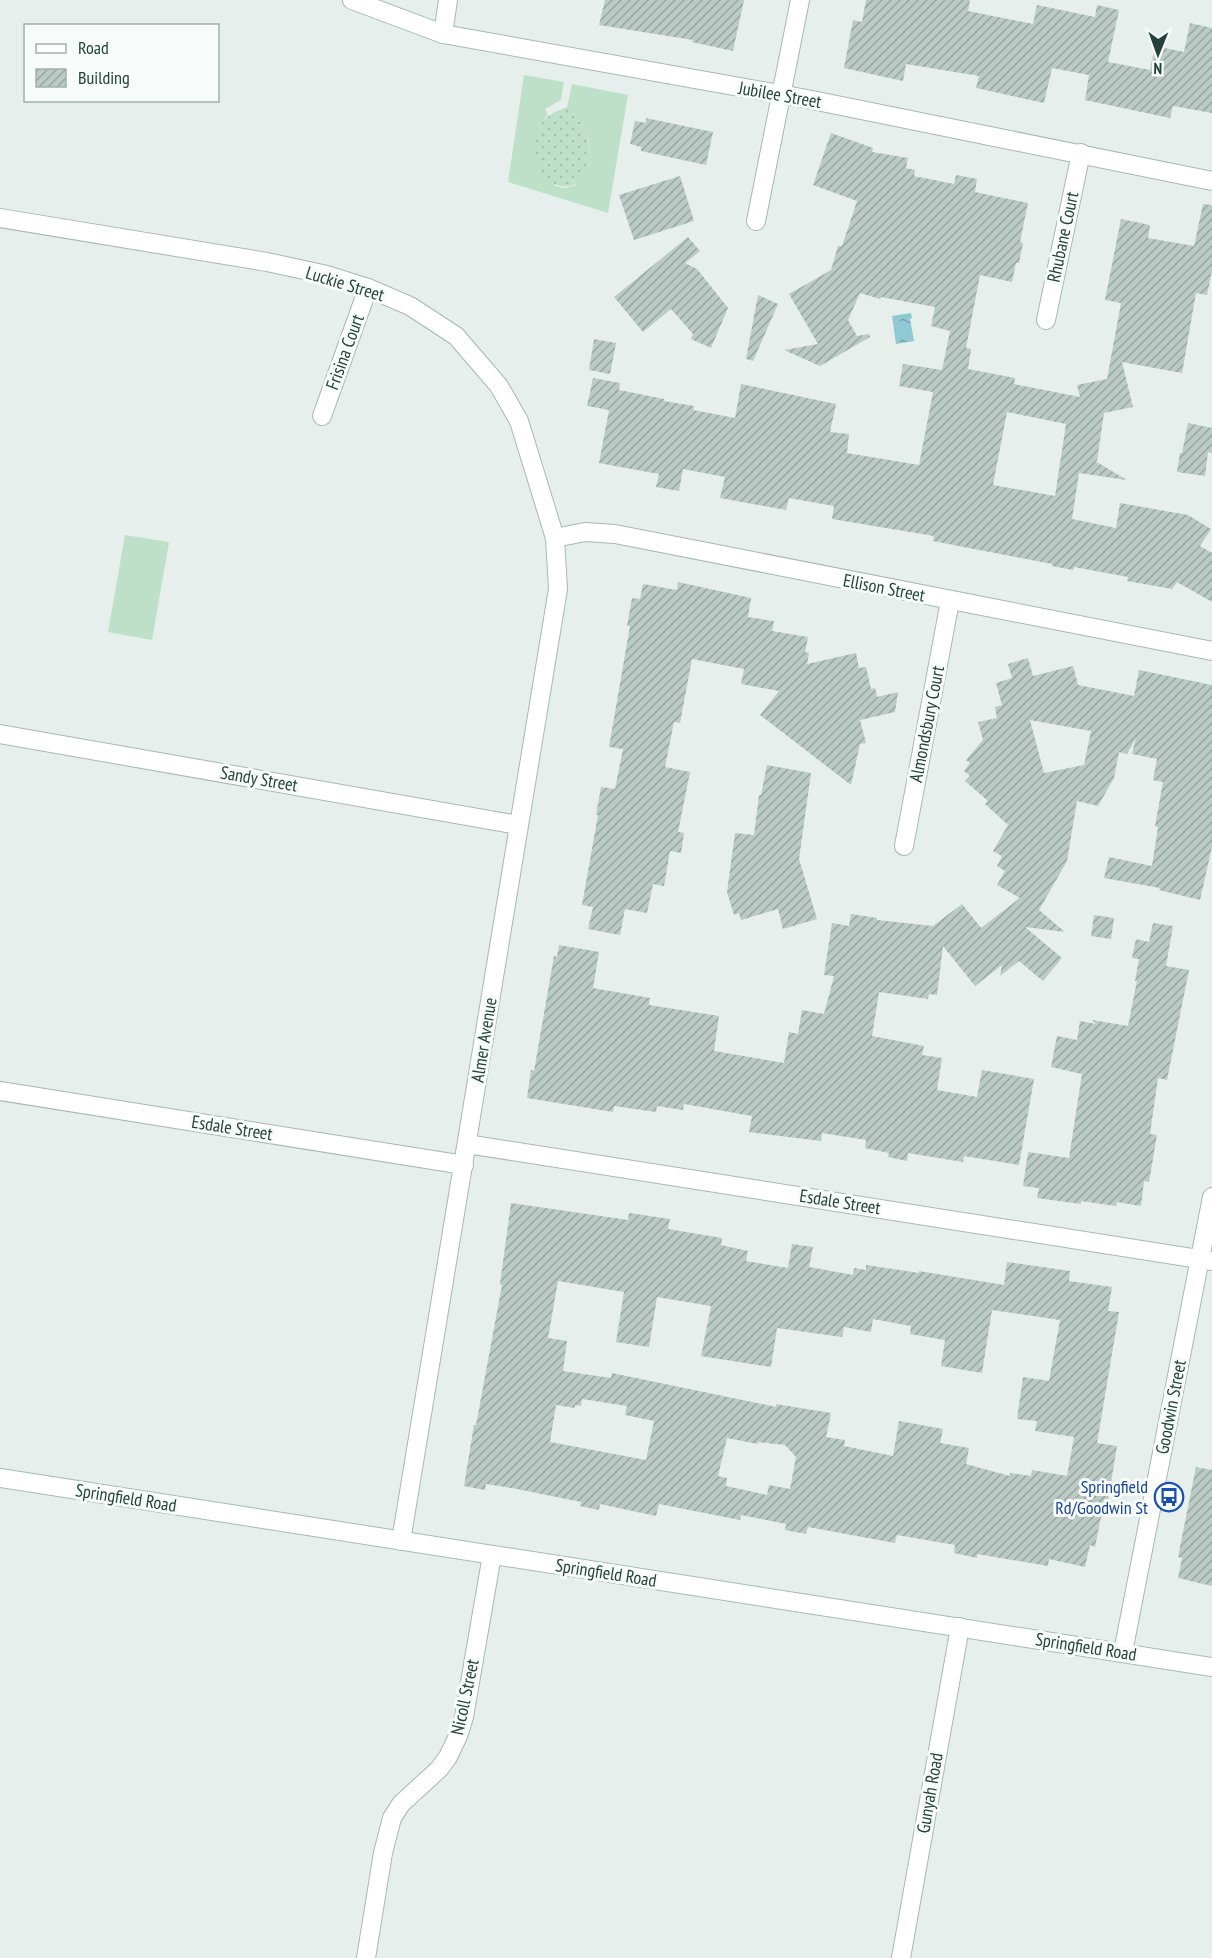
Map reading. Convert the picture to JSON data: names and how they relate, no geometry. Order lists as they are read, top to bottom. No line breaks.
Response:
{"streets":{"street":["Jubilee Street","Rhubane Court","Luckie Street","Frisina Court","Ellison Street","Almondsbury Court","Sandy Street","Almer Avenue","Esdale Street","Goodwin Street","Springfield Road","Nicoll Street","Gunyah Road"]},"crossings":[["Jubilee Street","Rhubane Court"],["Luckie Street","Frisina Court"],["Luckie Street","Ellison Street"],["Luckie Street","Almer Avenue"],["Ellison Street","Almondsbury Court"],["Ellison Street","Almer Avenue"],["Sandy Street","Almer Avenue"],["Almer Avenue","Esdale Street"],["Almer Avenue","Springfield Road"],["Esdale Street","Goodwin Street"],["Goodwin Street","Springfield Road"],["Springfield Road","Nicoll Street"],["Springfield Road","Gunyah Road"]],"places":{"bus stop":["Springfield Rd/Goodwin St"]},"legend":["Road","Building"],"north":"bottom"}
